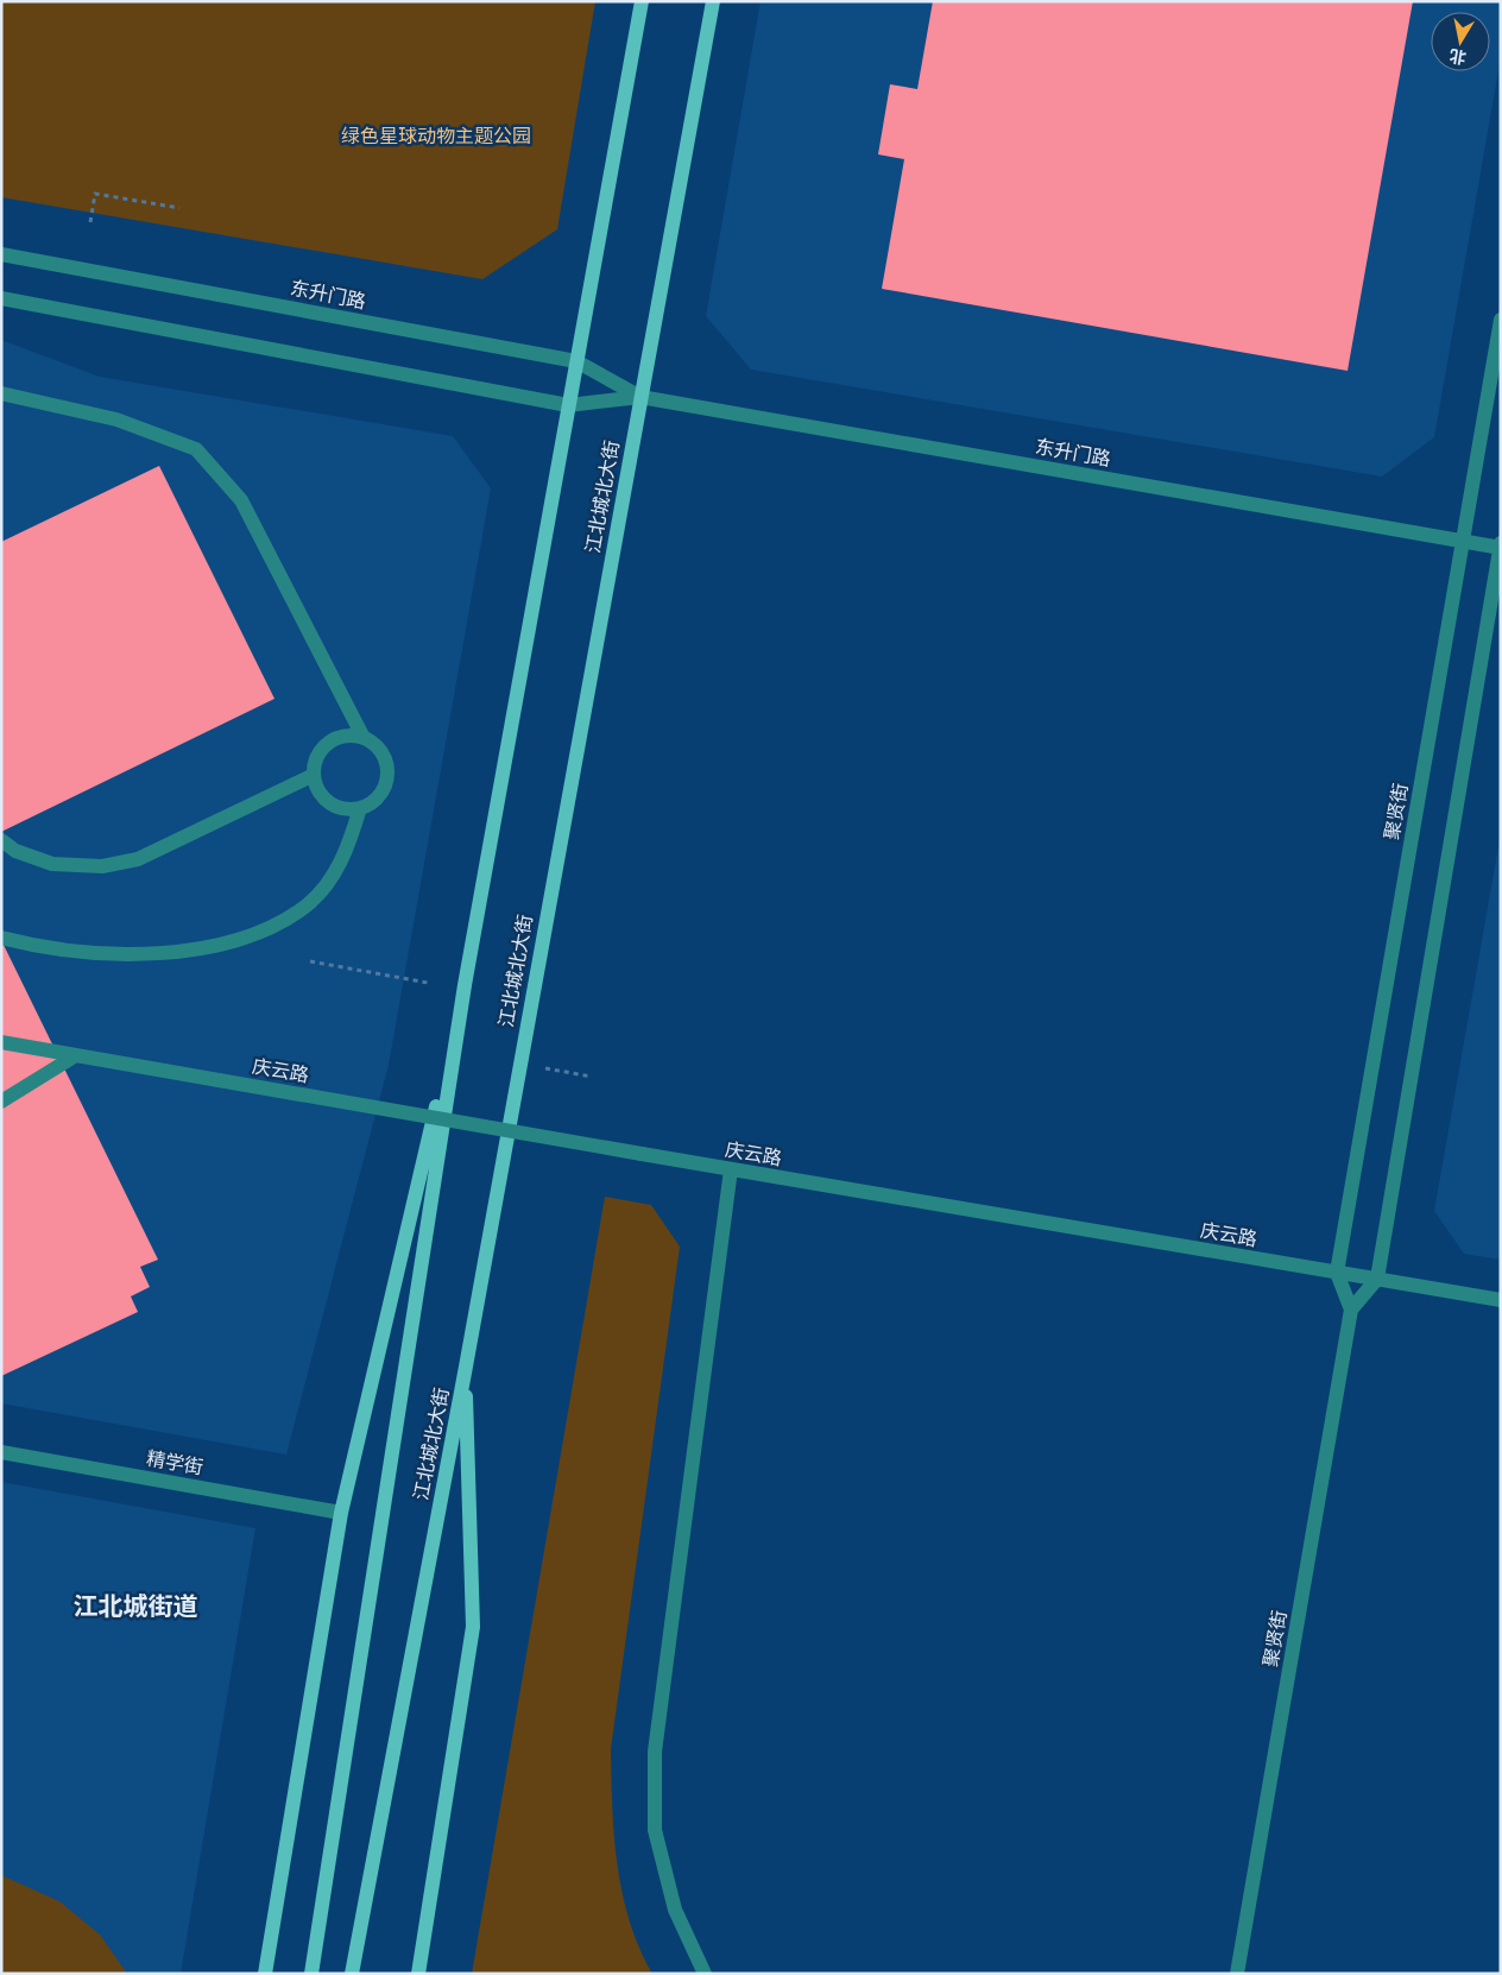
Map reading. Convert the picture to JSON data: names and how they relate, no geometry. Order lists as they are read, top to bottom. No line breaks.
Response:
{"streets":{"main road":["江北城北大街"],"street":["东升门路","聚贤街","庆云路","精学街"]},"crossings":[["东升门路","江北城北大街"],["东升门路","聚贤街"],["聚贤街","庆云路"]],"districts":["江北城街道"],"parks":["绿色星球动物主题公园"],"north":"bottom"}
